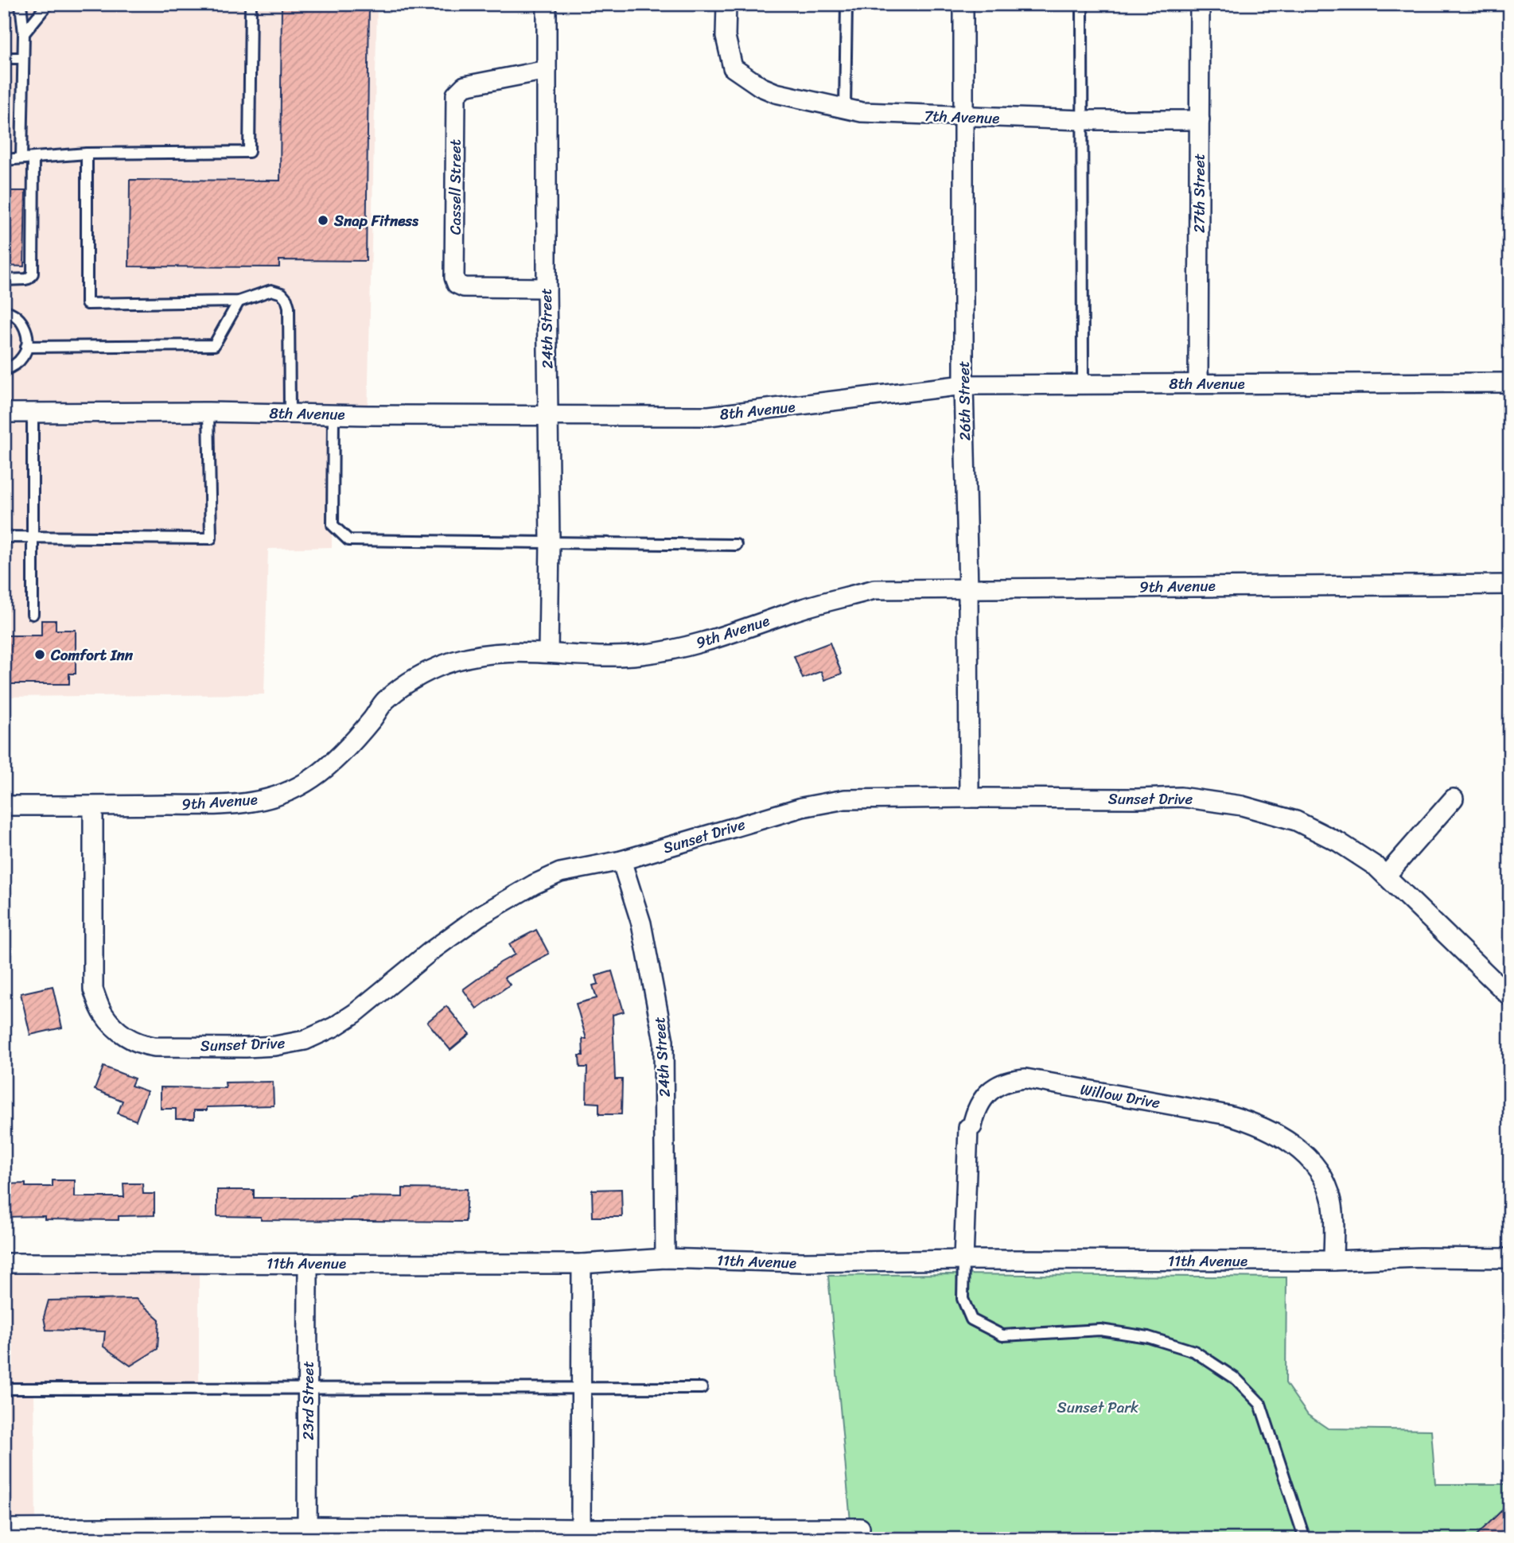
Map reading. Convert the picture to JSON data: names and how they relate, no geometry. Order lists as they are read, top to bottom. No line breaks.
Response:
{"streets":{"street":["7th Avenue","Cassell Street","27th Street","24th Street","8th Avenue","26th Street","9th Avenue","Sunset Drive","Willow Drive","11th Avenue","23rd Street"]},"crossings":[["7th Avenue","27th Street"],["7th Avenue","26th Street"],["Cassell Street","24th Street"],["27th Street","8th Avenue"],["24th Street","8th Avenue"],["24th Street","9th Avenue"],["24th Street","Sunset Drive"],["24th Street","11th Avenue"],["8th Avenue","26th Street"],["26th Street","9th Avenue"],["26th Street","Sunset Drive"],["9th Avenue","Sunset Drive"],["Willow Drive","11th Avenue"],["11th Avenue","23rd Street"]],"parks":["Sunset Park"],"places":["Snap Fitness","Comfort Inn"]}
